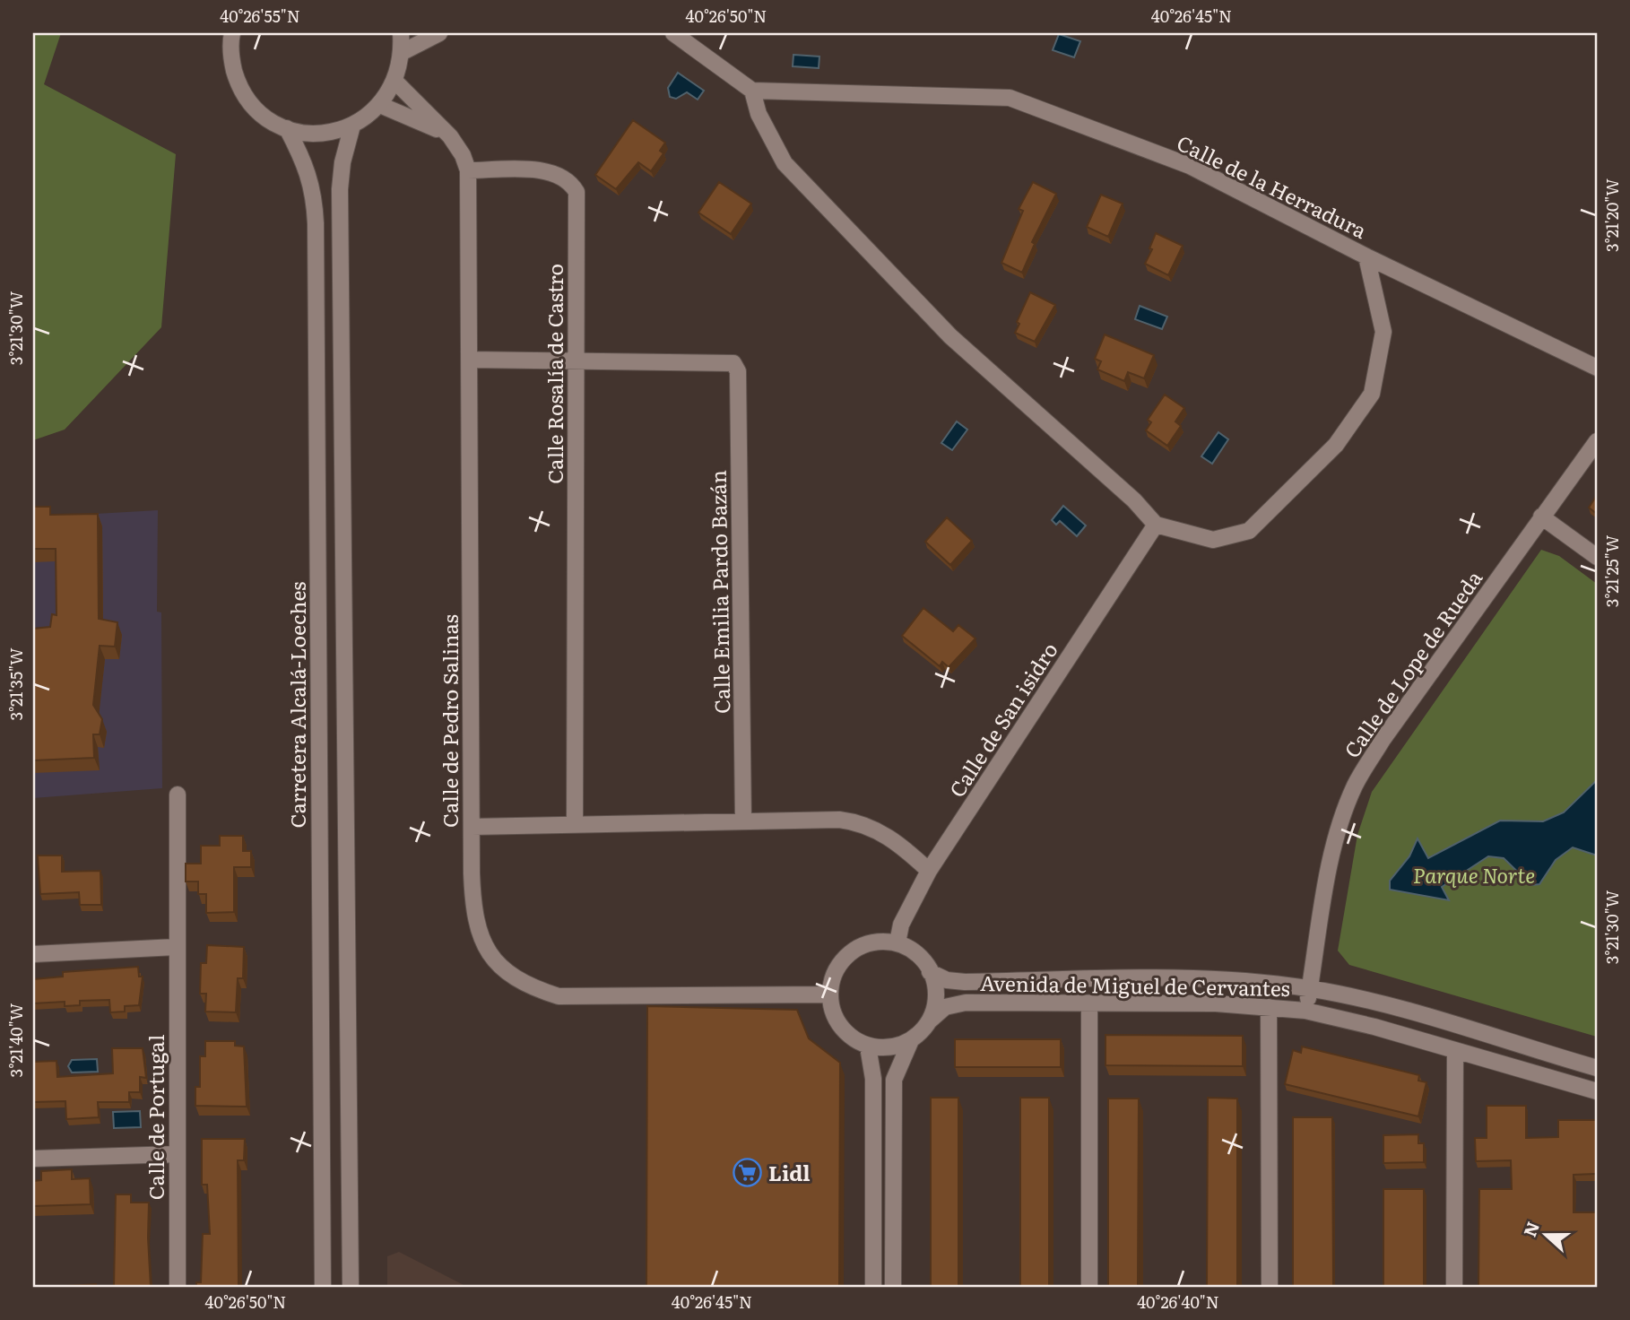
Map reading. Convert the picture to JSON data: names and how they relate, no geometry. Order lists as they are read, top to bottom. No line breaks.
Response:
{"streets":{"street":["Calle de la Herradura","Calle Rosalía de Castro","Calle Emilia Pardo Bazán","Calle de Lope de Rueda","Carretera Alcalá-Loeches","Calle de San isidro","Calle de Pedro Salinas","Avenida de Miguel de Cervantes","Calle de Portugal"]},"crossings":[["Calle de la Herradura","Calle de San isidro"],["Calle Rosalía de Castro","Calle Emilia Pardo Bazán"],["Calle Rosalía de Castro","Calle de Pedro Salinas"],["Calle de Lope de Rueda","Avenida de Miguel de Cervantes"],["Calle de San isidro","Calle de Pedro Salinas"],["Calle de San isidro","Avenida de Miguel de Cervantes"],["Calle de Pedro Salinas","Avenida de Miguel de Cervantes"]],"parks":["Parque Norte"],"places":{"supermarket":["Lidl"]},"north":"left","coordinates":["40°26'55\"N","40°26'50\"N","40°26'45\"N","3°21'20\"W","3°21'30\"W","3°21'25\"W","3°21'35\"W","3°21'40\"W","40°26'40\"N"]}
